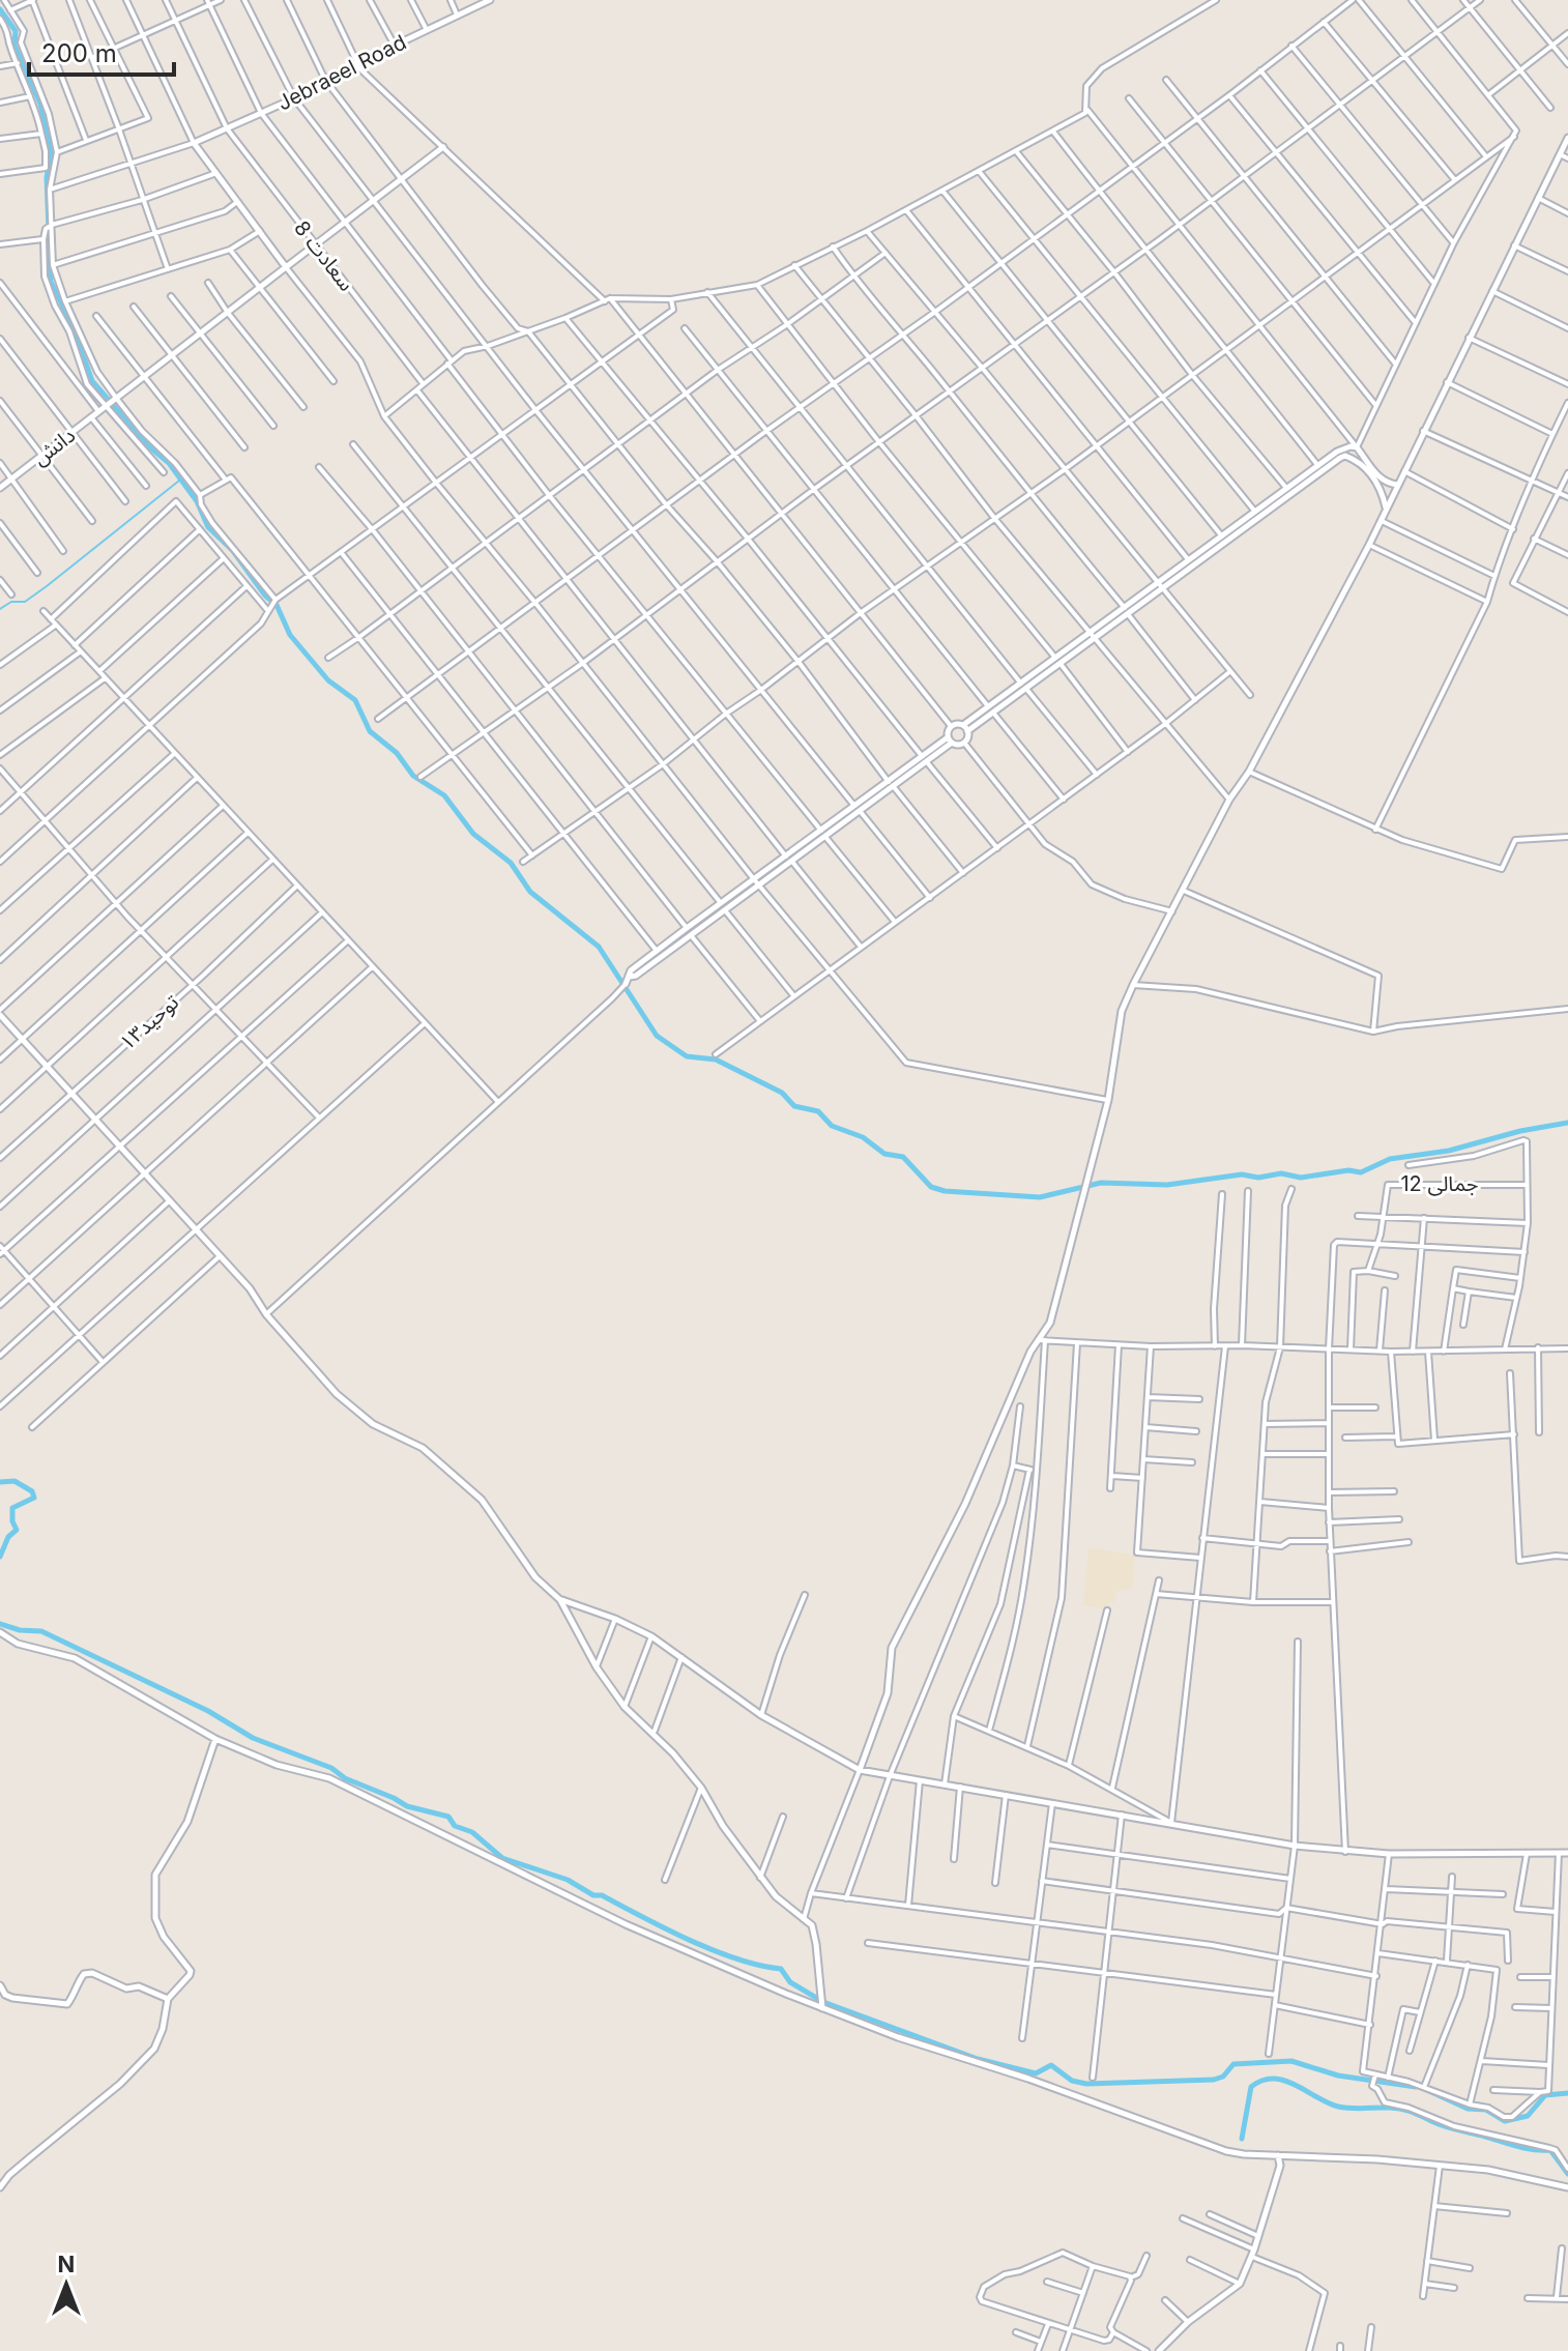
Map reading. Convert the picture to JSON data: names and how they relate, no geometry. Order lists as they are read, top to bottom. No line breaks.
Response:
{"streets":{"street":["Jebraeel Road","سعادت 8","دانش","توحید۱۳","جمالی 12"]},"crossings":[["Jebraeel Road","سعادت 8"],["سعادت 8","دانش"]],"scale_bar":"200 m","north":"top"}
